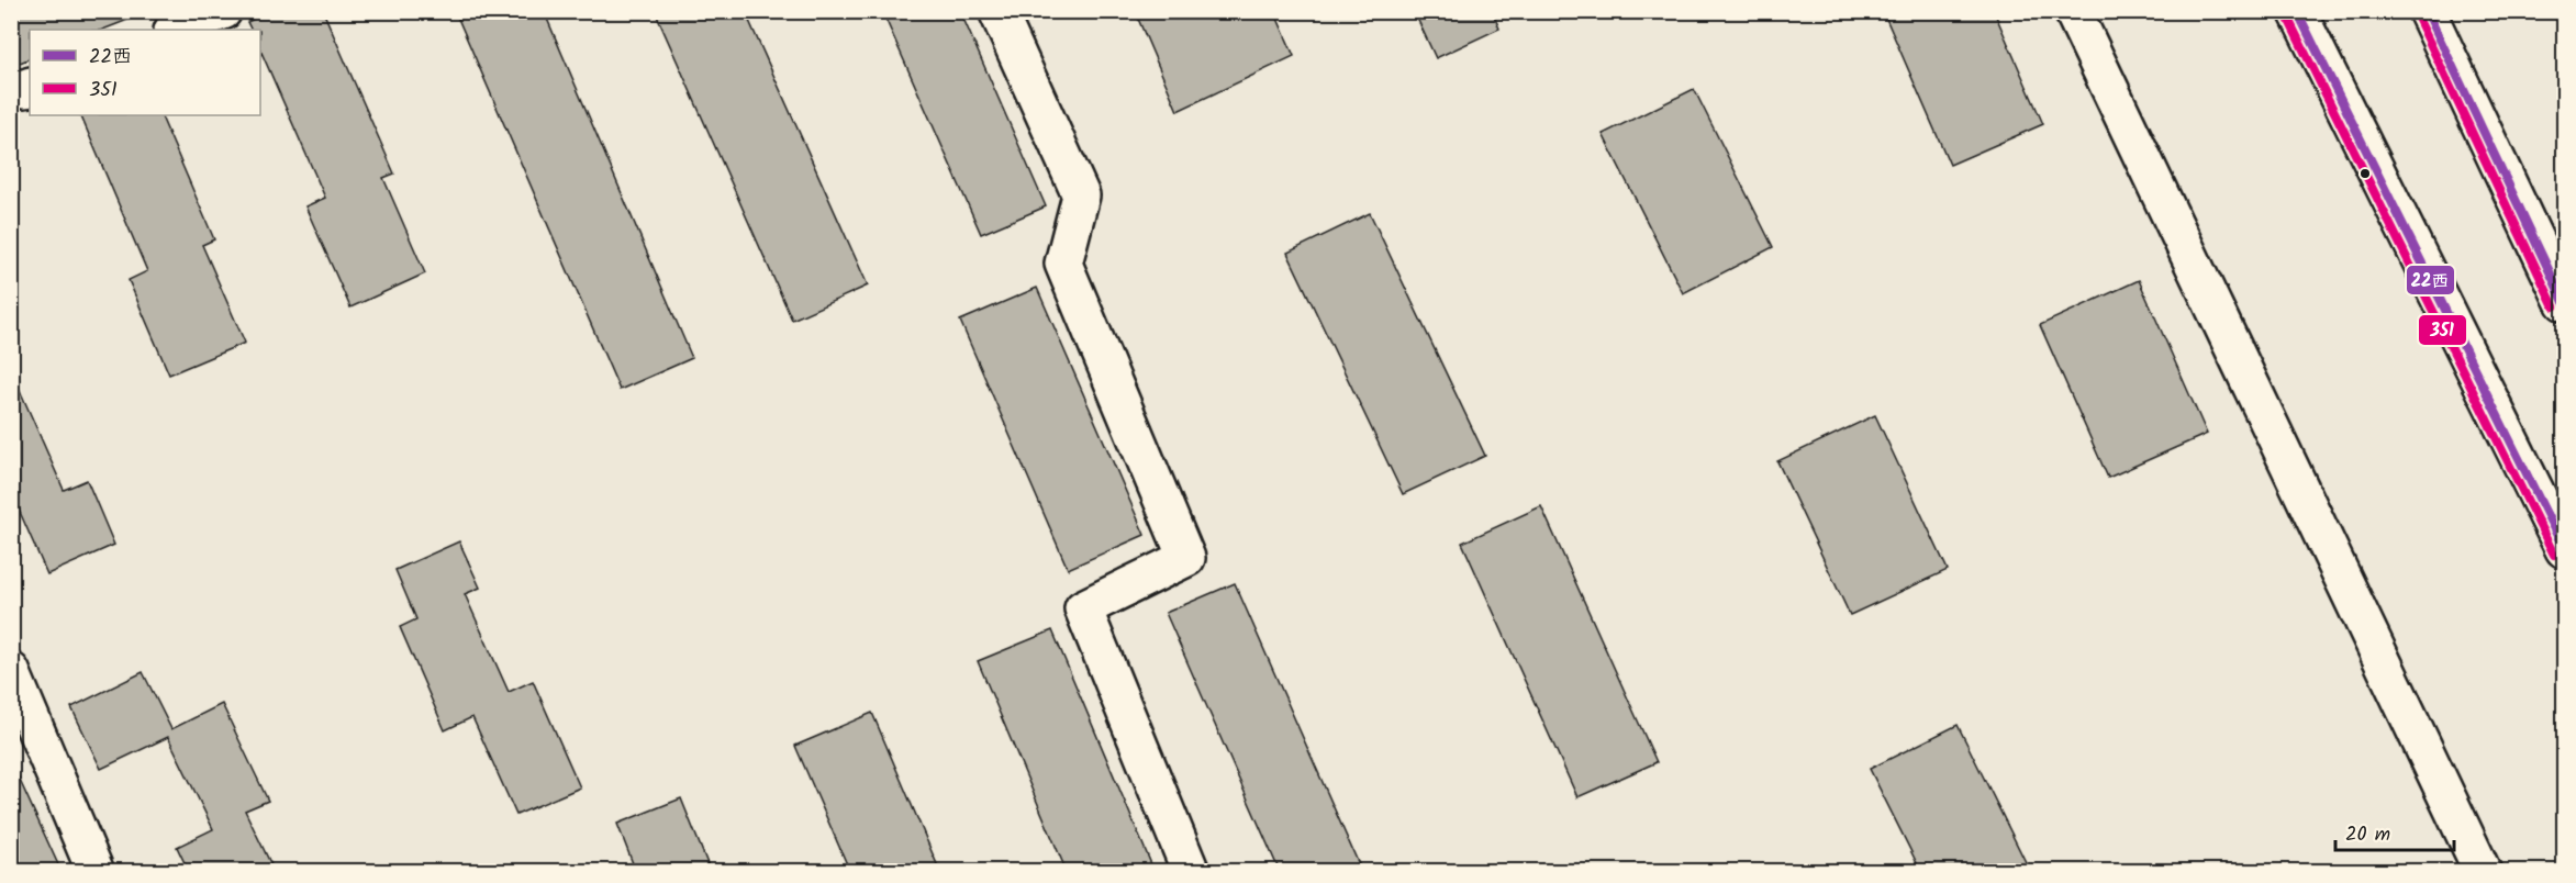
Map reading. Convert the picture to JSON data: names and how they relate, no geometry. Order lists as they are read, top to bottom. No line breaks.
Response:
{"lines":["transit line 22西","transit line 351"],"legend":["22西","351"],"scale_bar":"20 m"}
